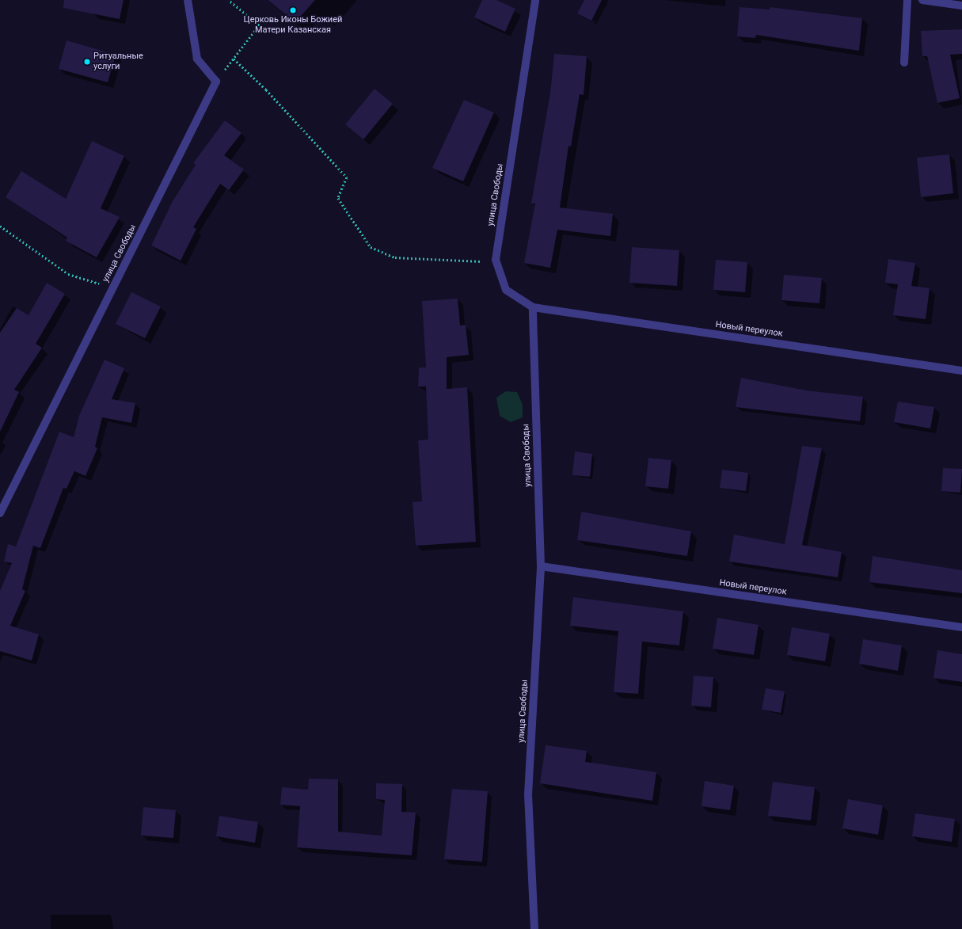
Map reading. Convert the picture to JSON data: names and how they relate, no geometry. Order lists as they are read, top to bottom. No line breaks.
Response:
{"streets":{"street":["улица Свободы","Новый переулок"]},"crossings":[["улица Свободы","Новый переулок"]],"places":["Церковь Иконы Божией Матери Казанская","Ритуальные услуги"]}
